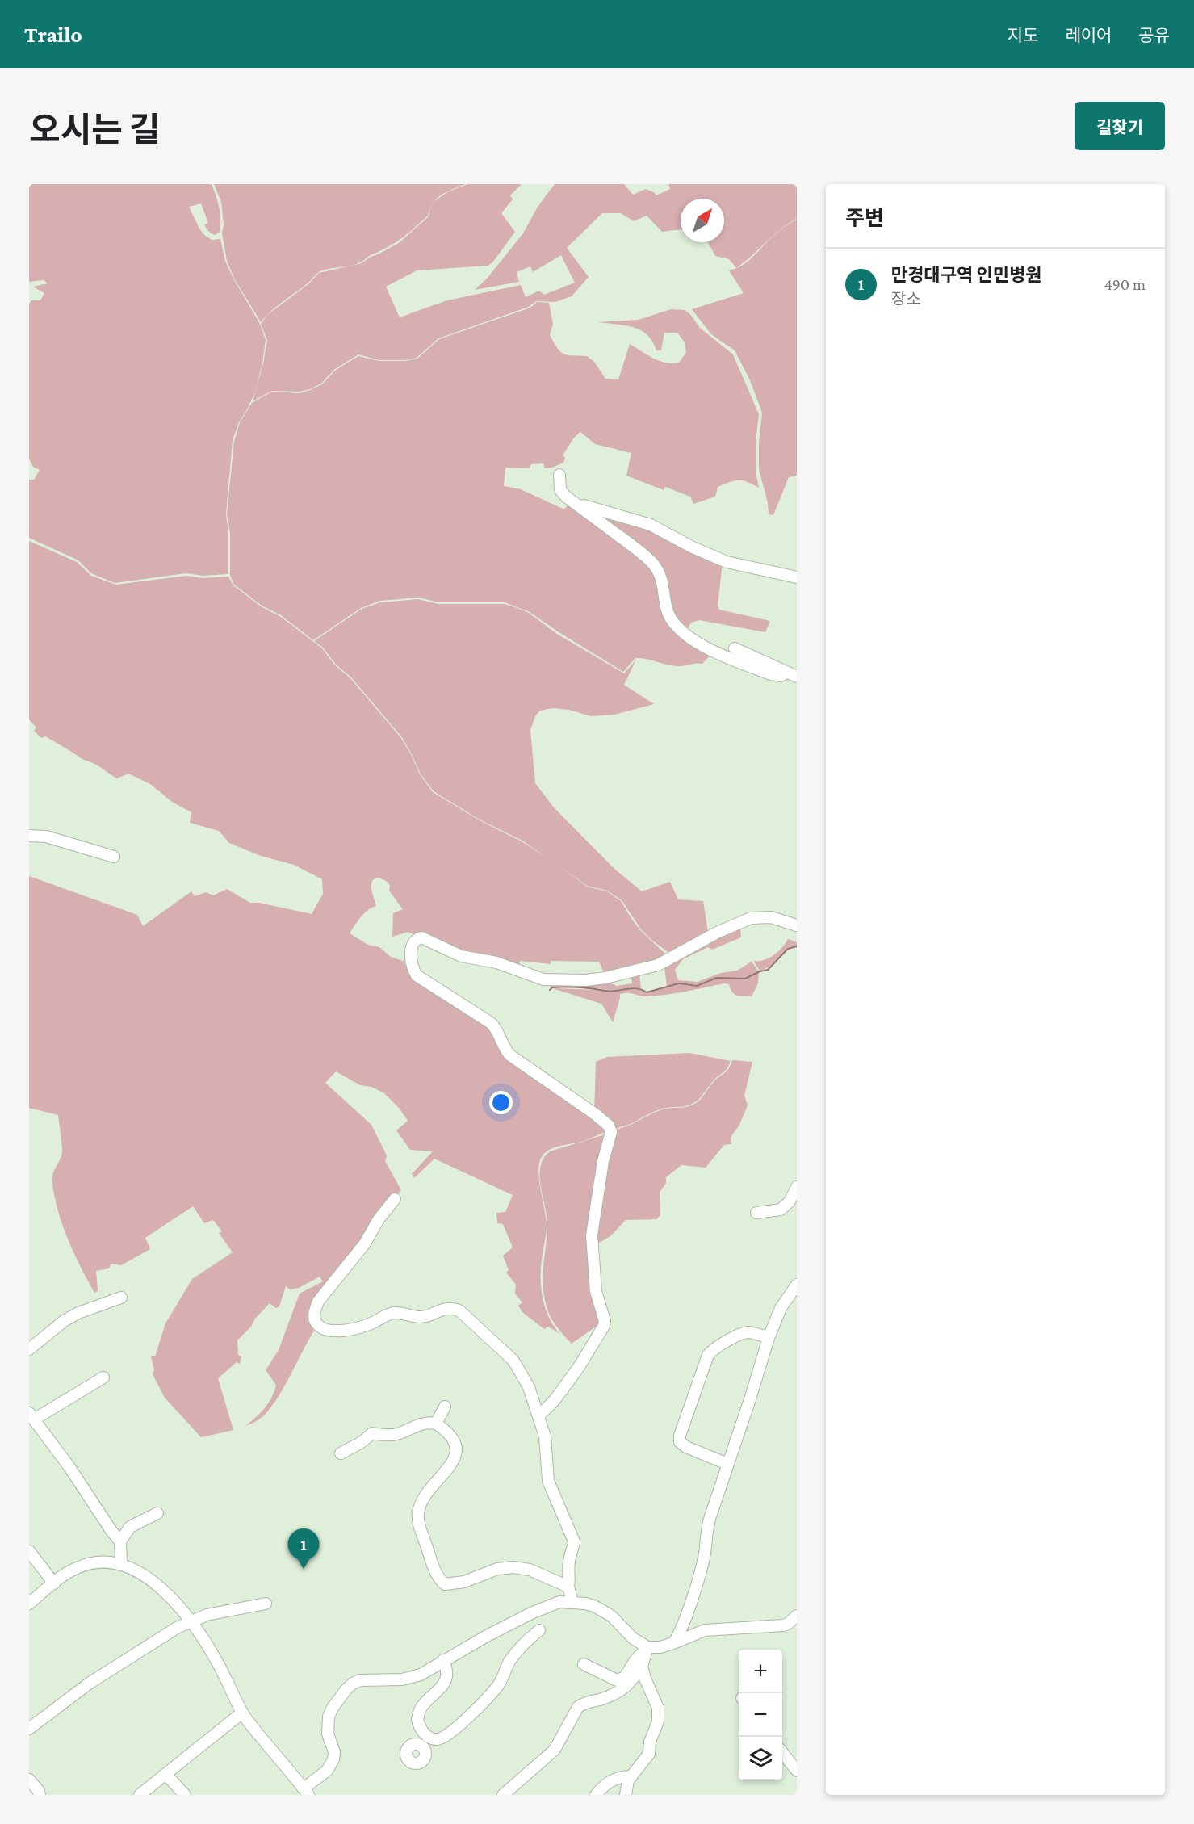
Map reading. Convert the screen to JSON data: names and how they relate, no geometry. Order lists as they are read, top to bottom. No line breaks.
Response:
{"north":"top right","page":{"header":"Trailo","nav":["지도","레이어","공유"],"title":"오시는 길","buttons":"길찾기","heading":"주변","list":[{"mark":"1","name":"만경대구역 인민병원","note":"장소","value":"490 m"}],"pins":"1","map_buttons":["+","−"]}}
